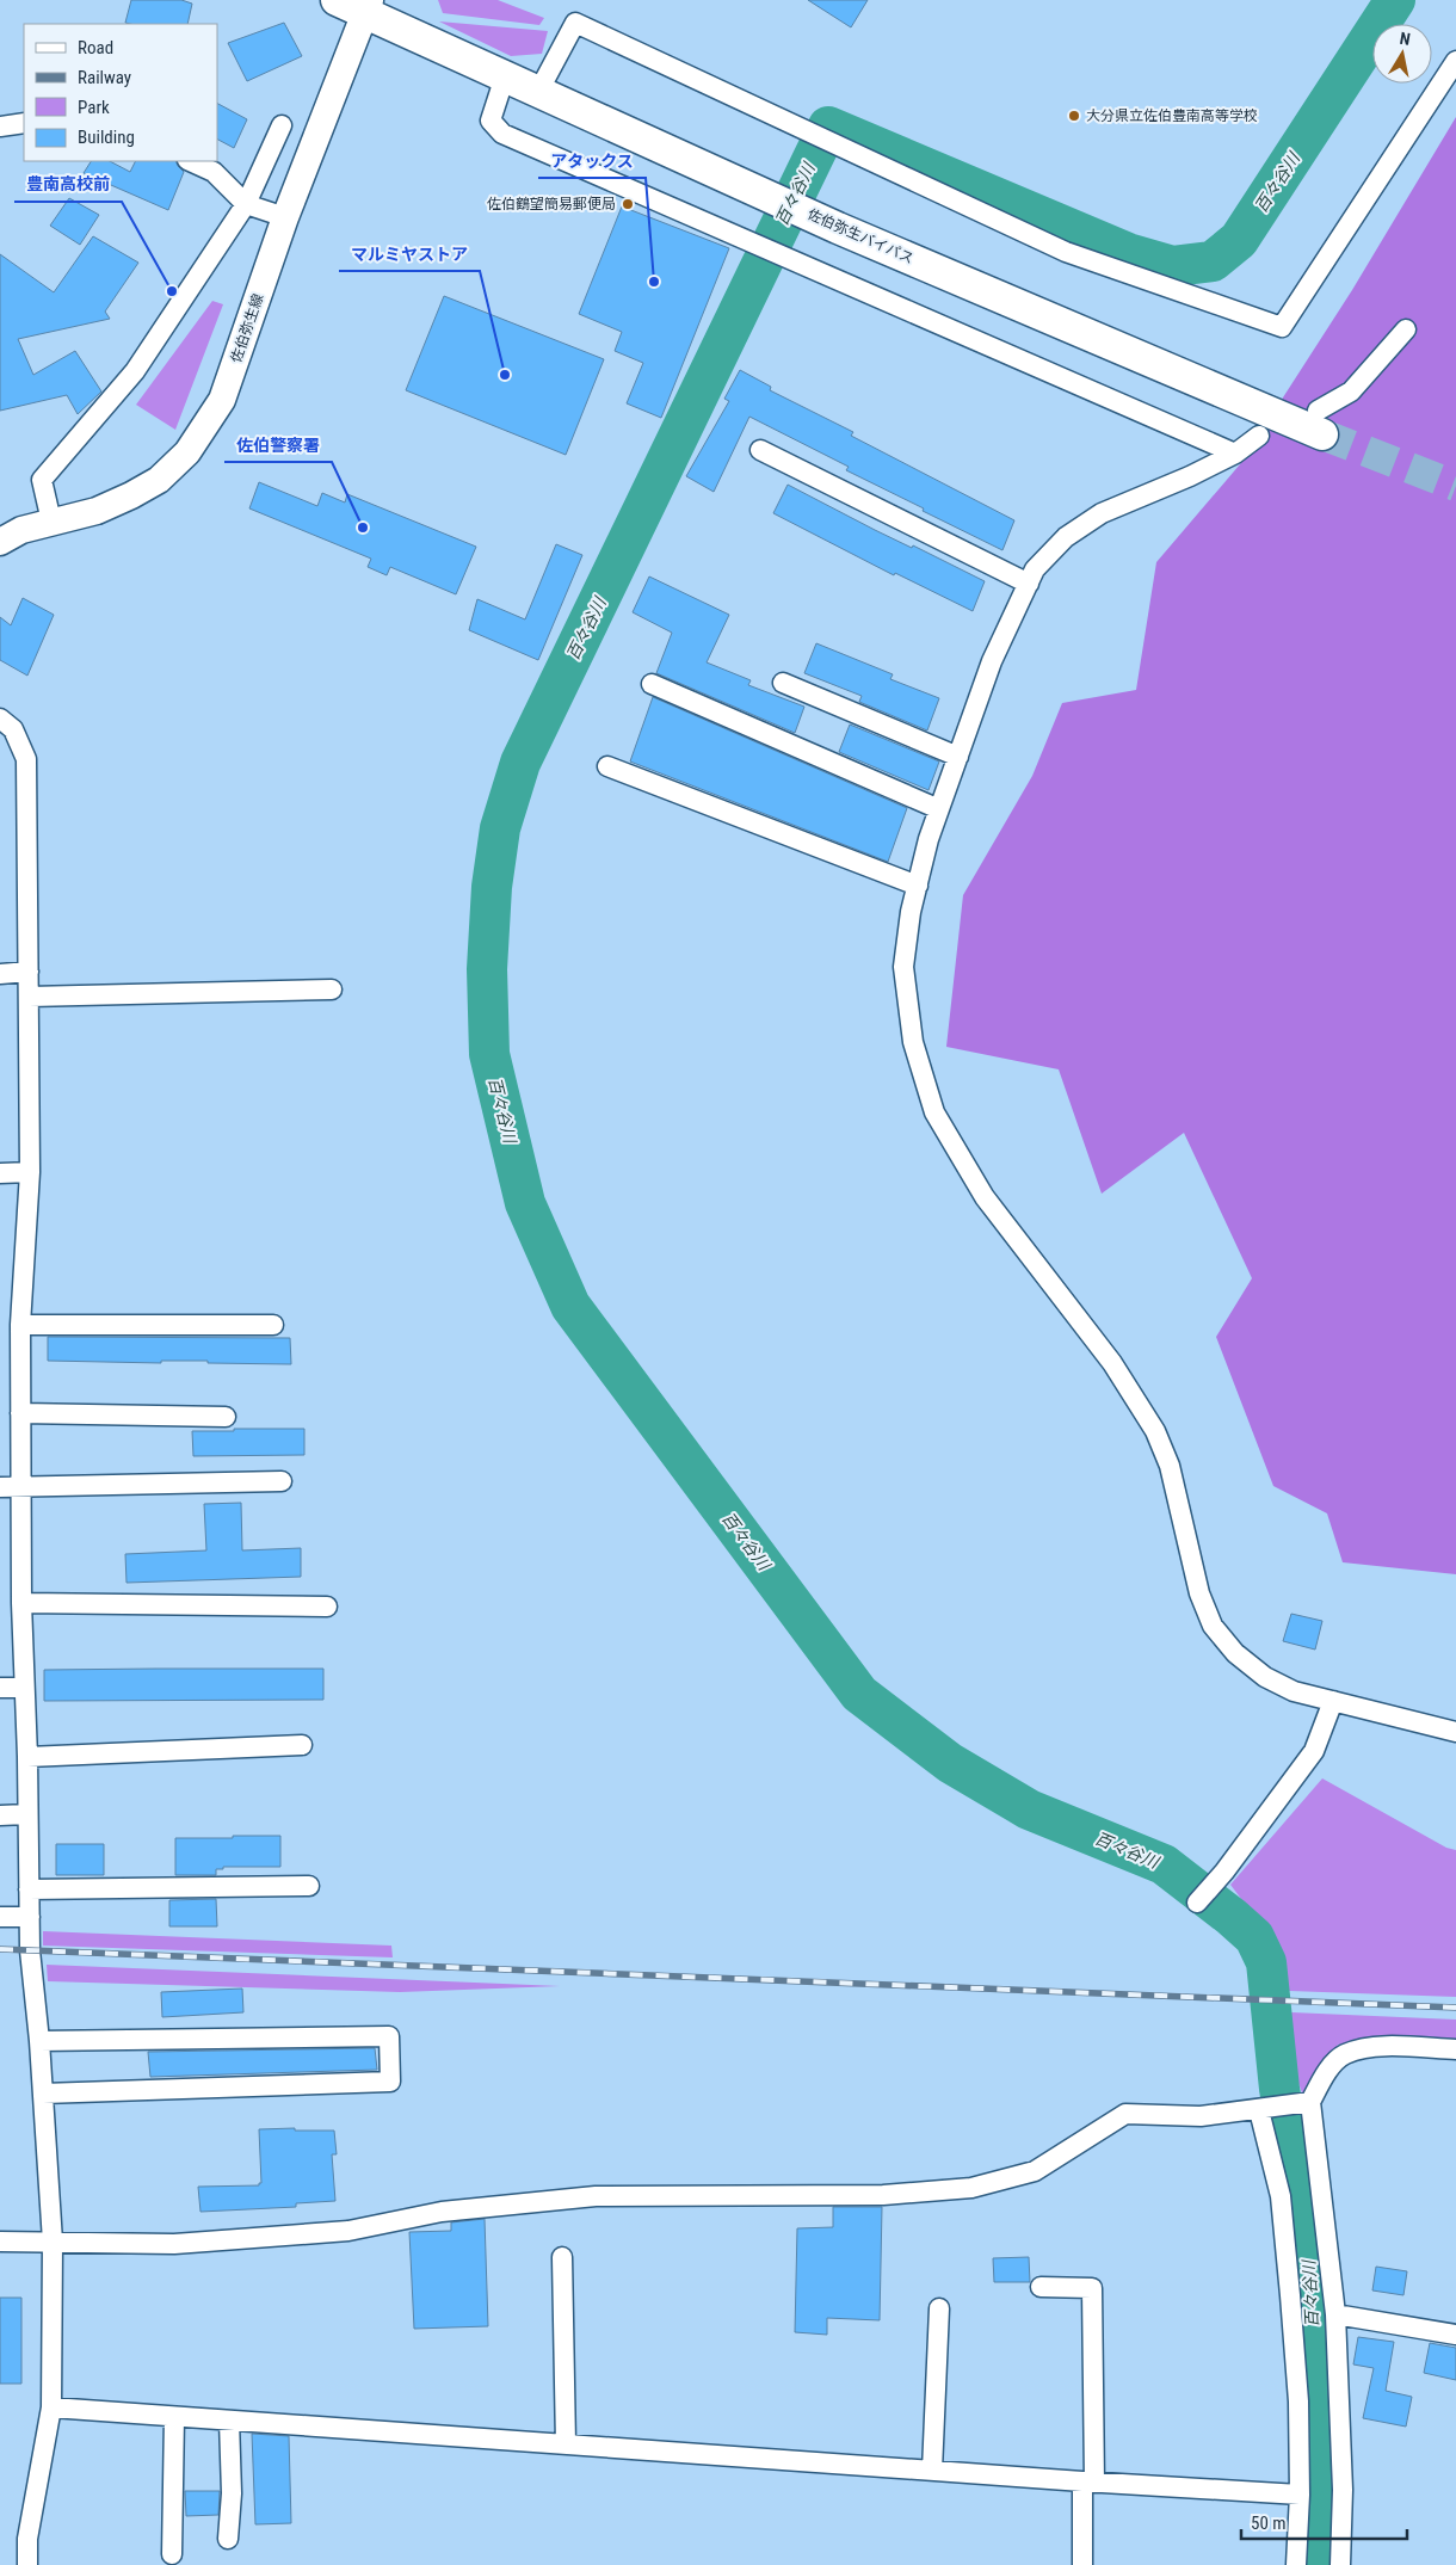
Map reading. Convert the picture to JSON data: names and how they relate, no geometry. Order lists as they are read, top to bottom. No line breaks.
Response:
{"streets":{"highway":["佐伯弥生バイパス"],"main road":["佐伯弥生線"]},"crossings":[["佐伯弥生バイパス","佐伯弥生線"]],"water":["百々谷川"],"places":["大分県立佐伯豊南高等学校","佐伯鶴望簡易郵便局","アタックス","豊南高校前","マルミヤストア","佐伯警察署"],"legend":["Road","Railway","Park","Building"],"scale_bar":"50 m","north":"top"}
